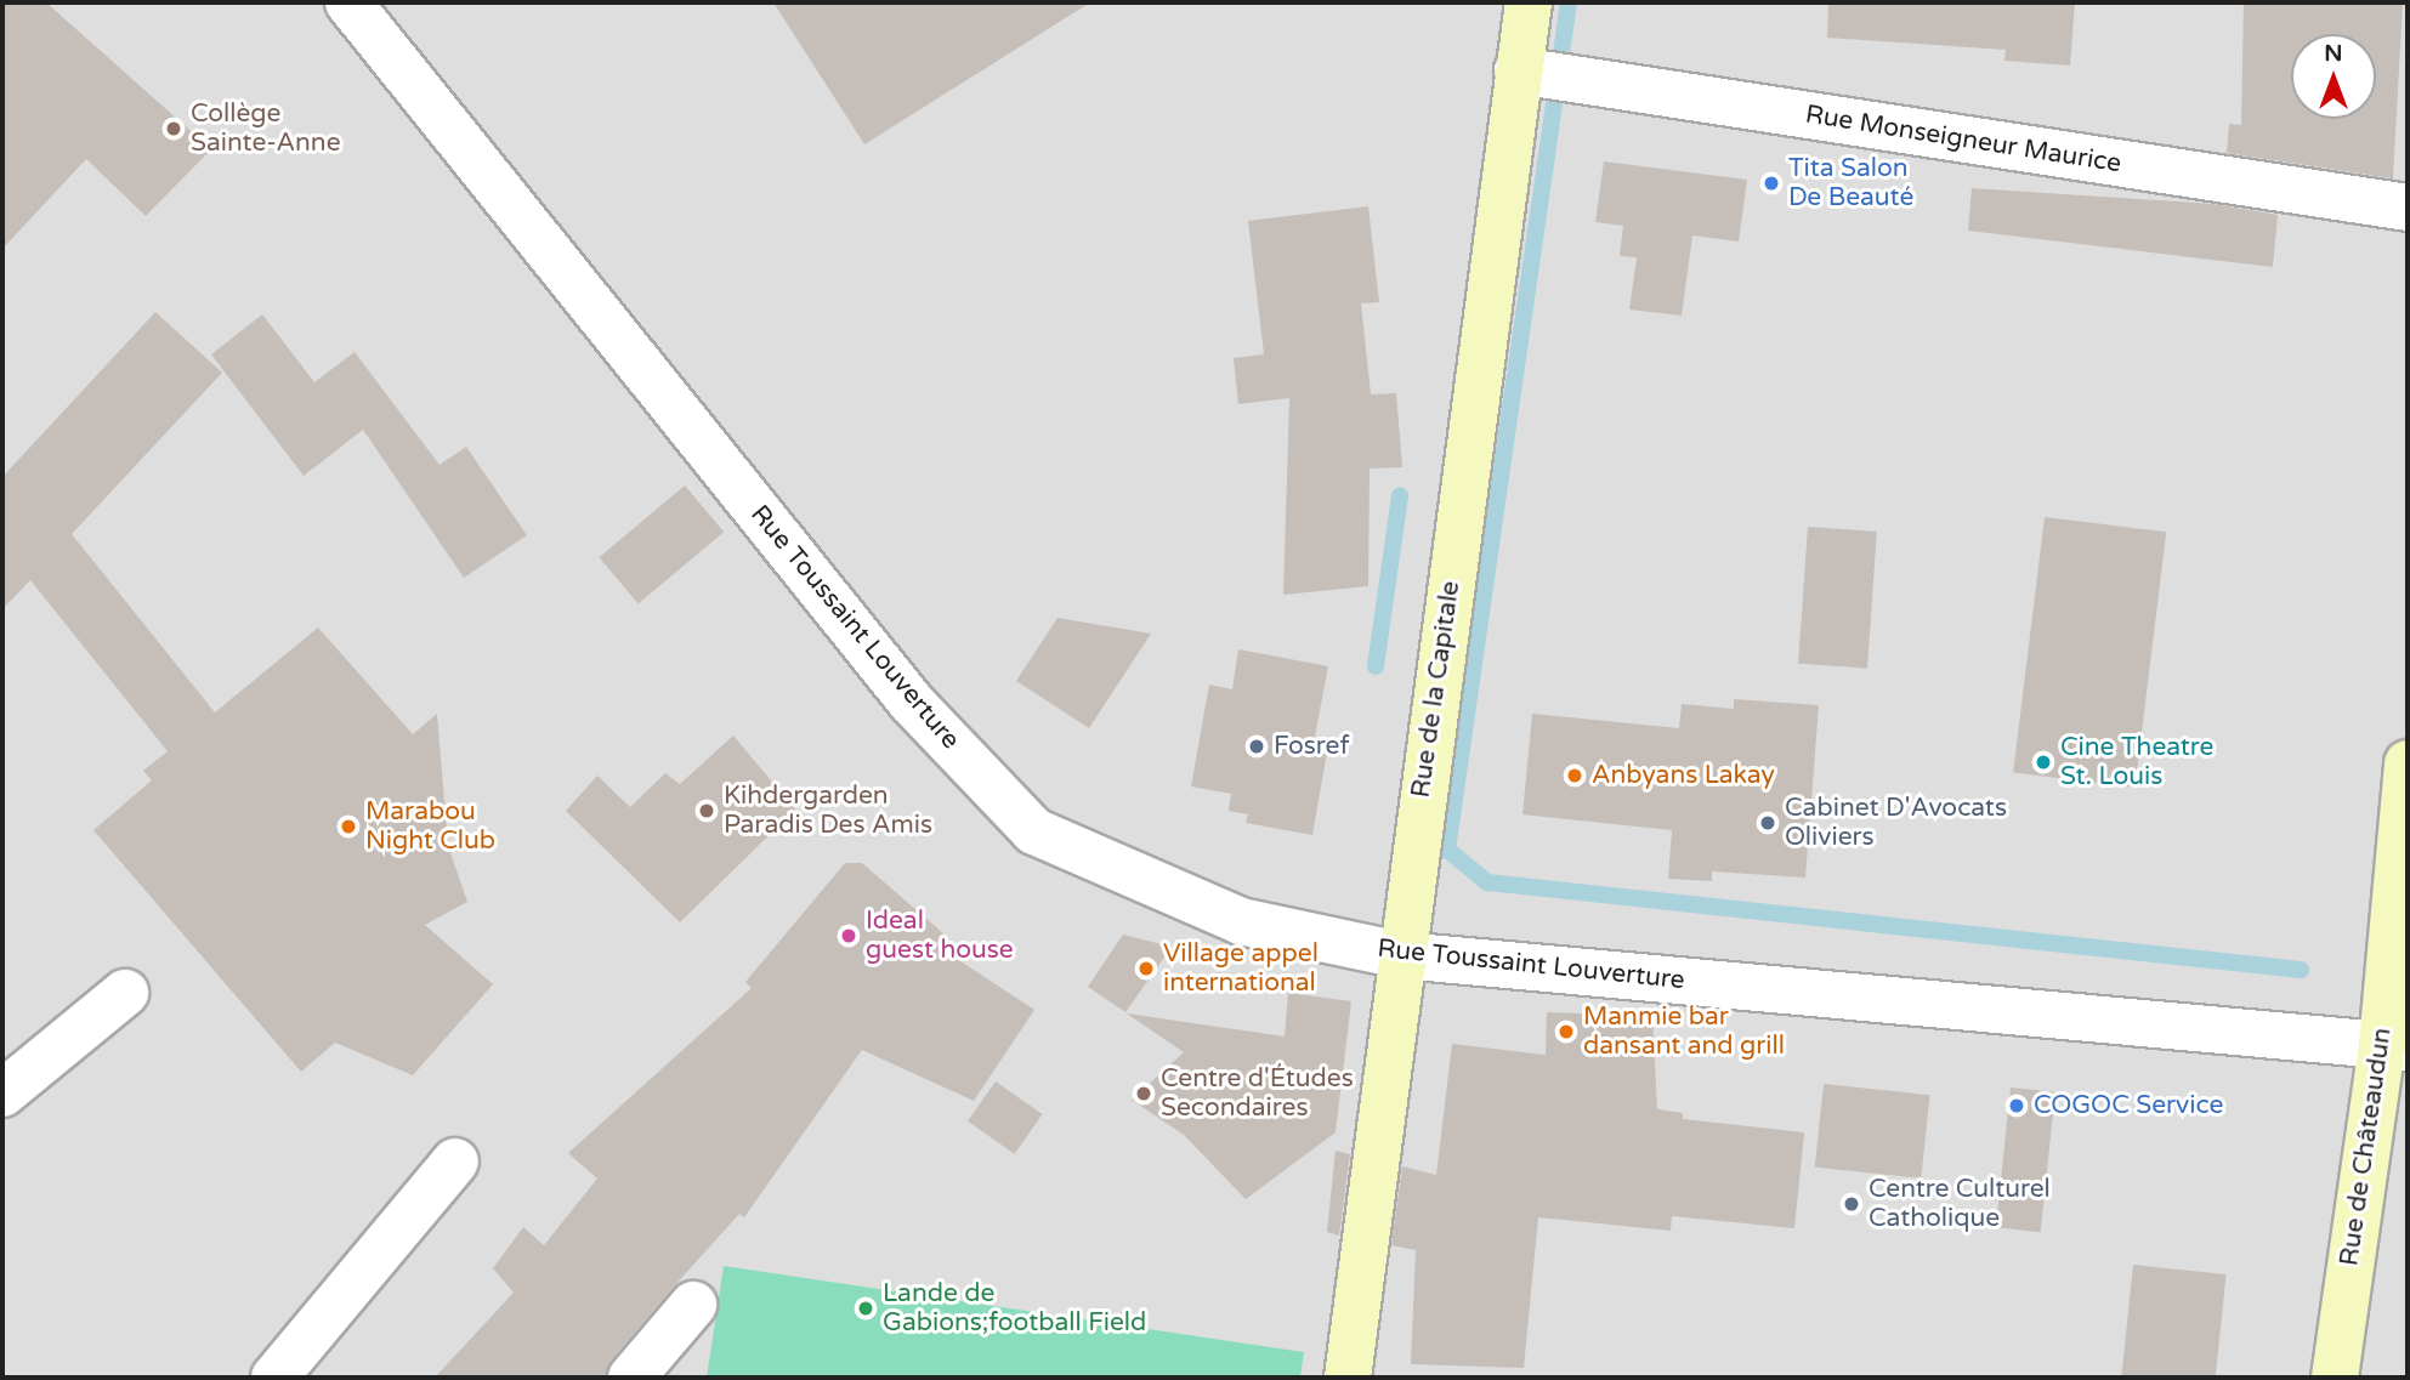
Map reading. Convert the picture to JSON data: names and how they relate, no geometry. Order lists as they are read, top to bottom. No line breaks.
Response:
{"streets":{"street":["Rue Monseigneur Maurice","Rue Toussaint Louverture","Rue de la Capitale","Rue de Châteaudun"]},"crossings":[["Rue Monseigneur Maurice","Rue de la Capitale"],["Rue Toussaint Louverture","Rue de la Capitale"],["Rue Toussaint Louverture","Rue de Châteaudun"]],"places":["Collège Sainte-Anne","Tita Salon De Beauté","Fosref","Cine Theatre St. Louis","Anbyans Lakay","Kihdergarden Paradis Des Amis","Cabinet D'Avocats Oliviers","Marabou Night Club","Ideal guest house","Village appel international","Manmie bar dansant and grill","Centre d'Études Secondaires","COGOC Service","Centre Culturel Catholique","Lande de Gabions;football Field"],"north":"top"}
